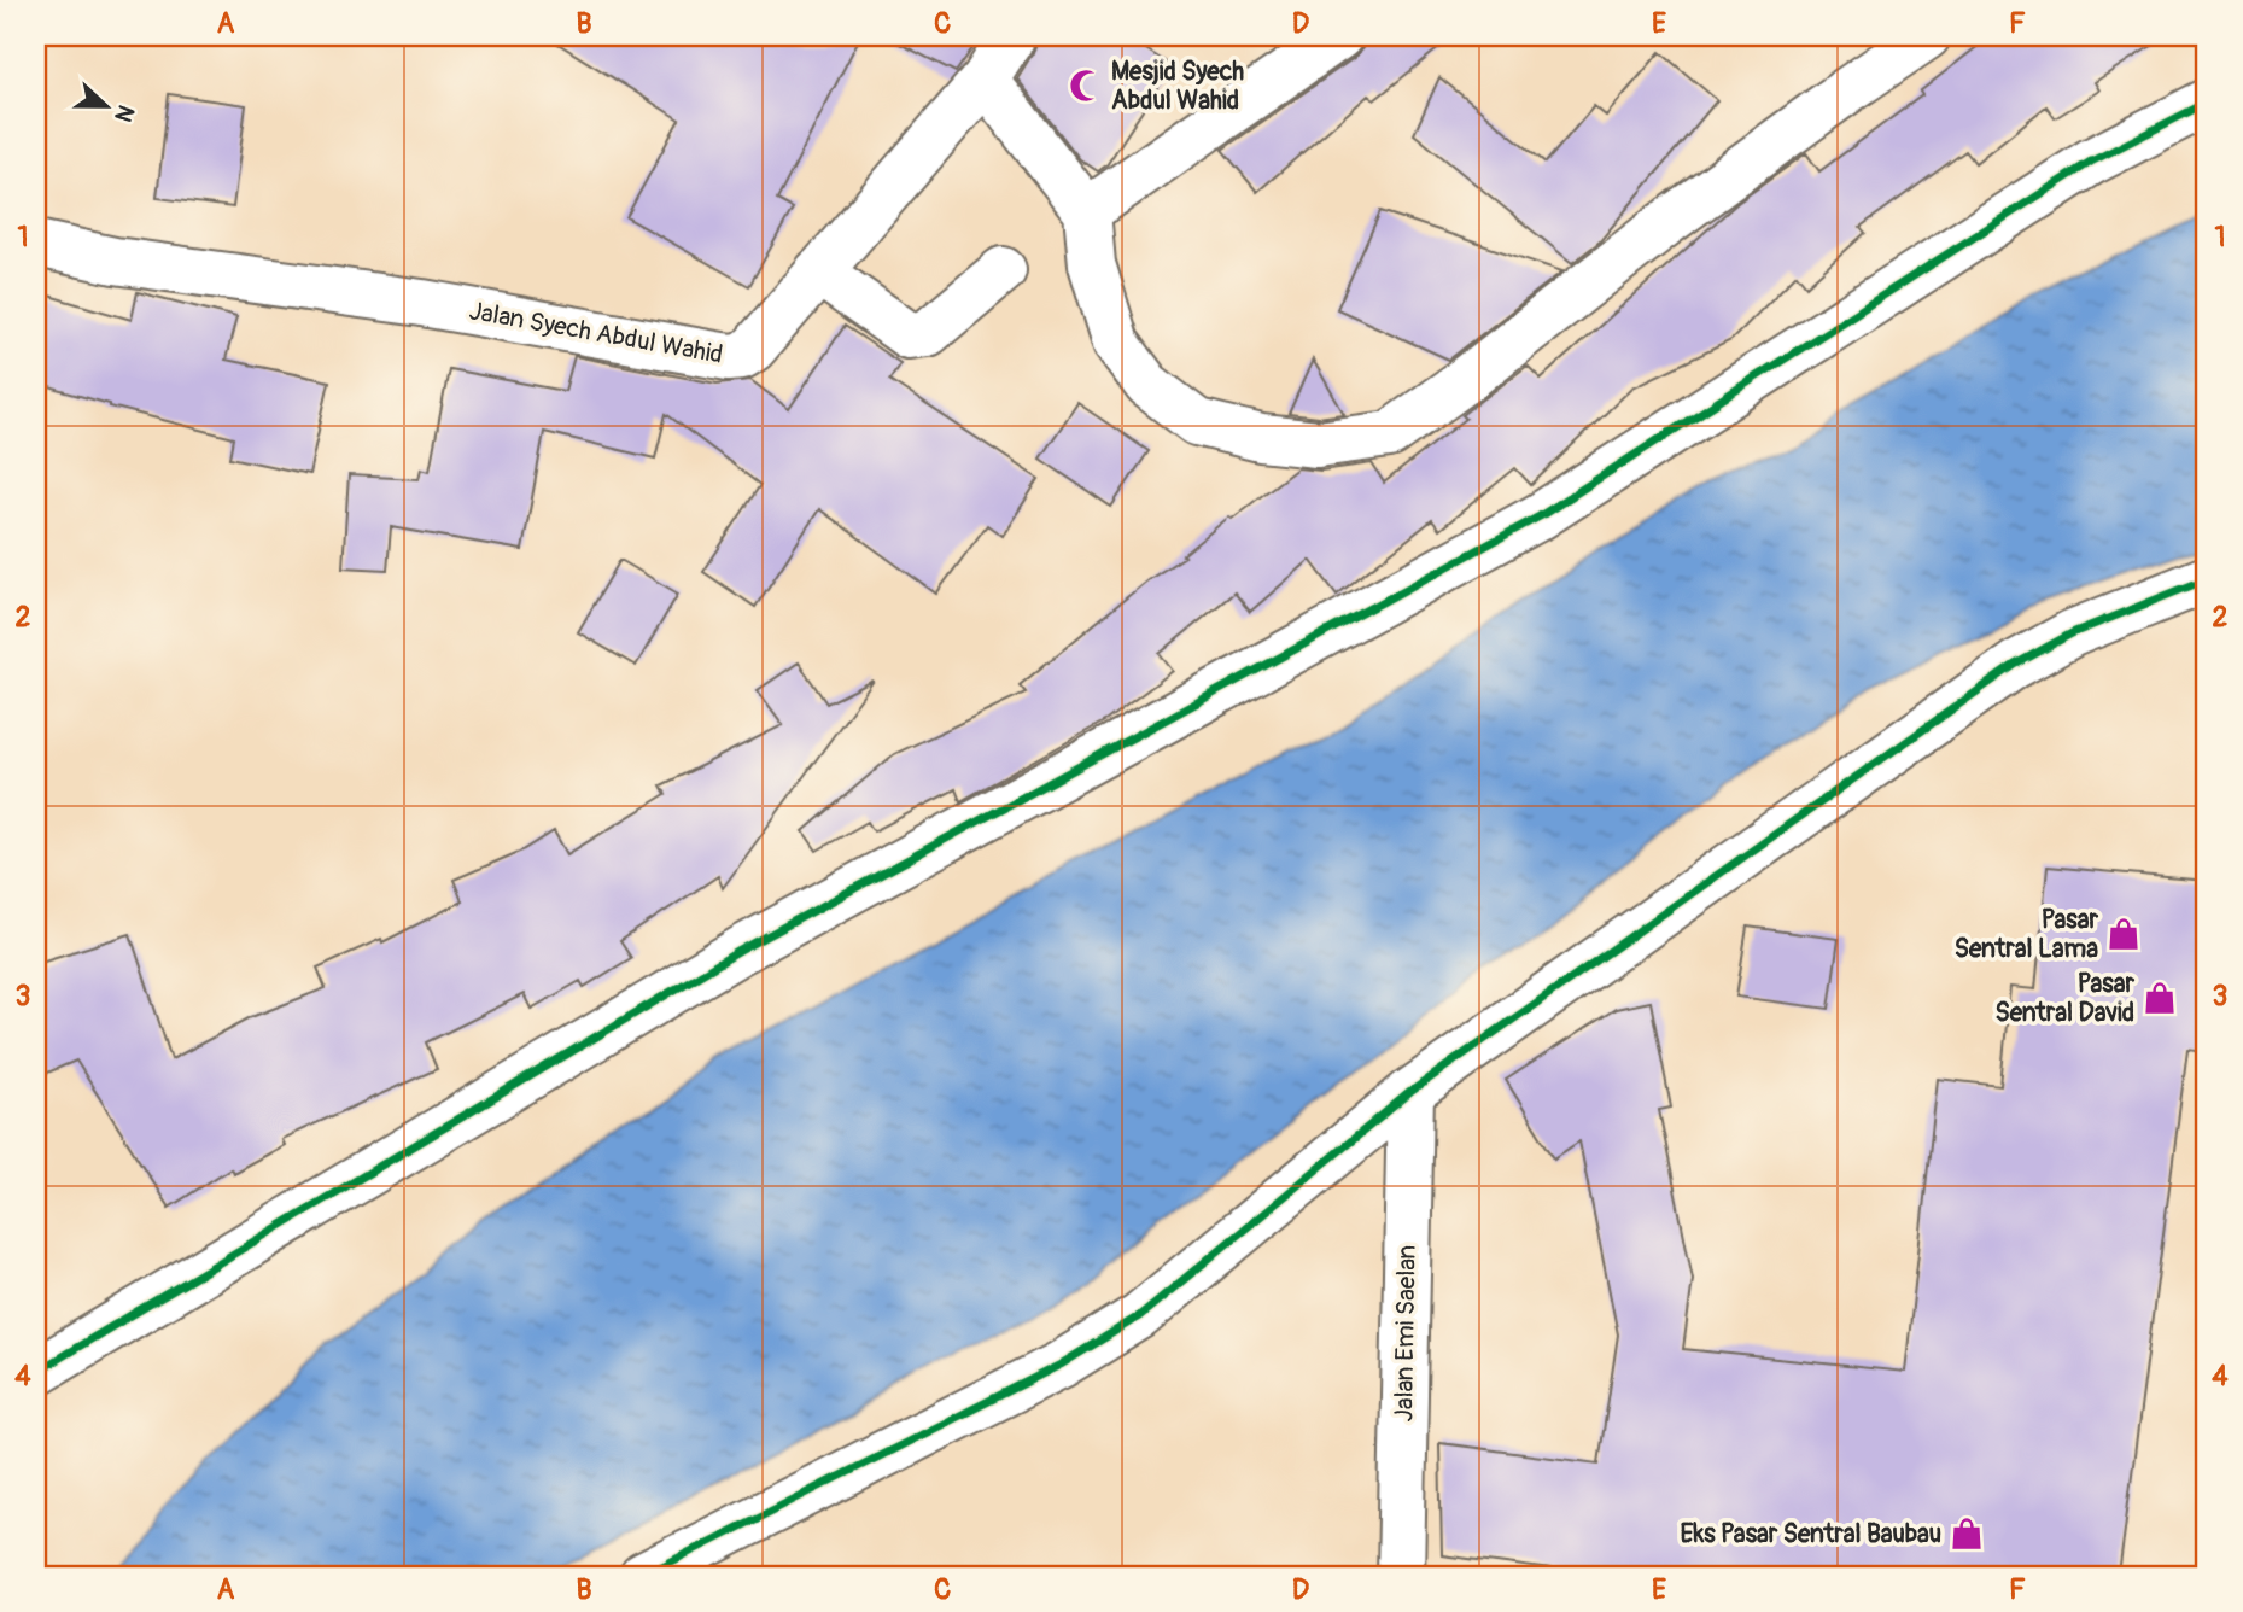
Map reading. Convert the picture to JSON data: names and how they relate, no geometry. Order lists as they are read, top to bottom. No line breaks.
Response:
{"streets":{"street":["Jalan Syech Abdul Wahid","Jalan Emi Saelan"]},"places":{"mosque":["Mesjid Syech Abdul Wahid"],"shop":["Pasar Sentral Lama","Pasar Sentral David","Eks Pasar Sentral Baubau"]},"north":"right","grid":{"columns":["A","B","C","D","E","F"],"rows":["1","2","3","4"]}}
